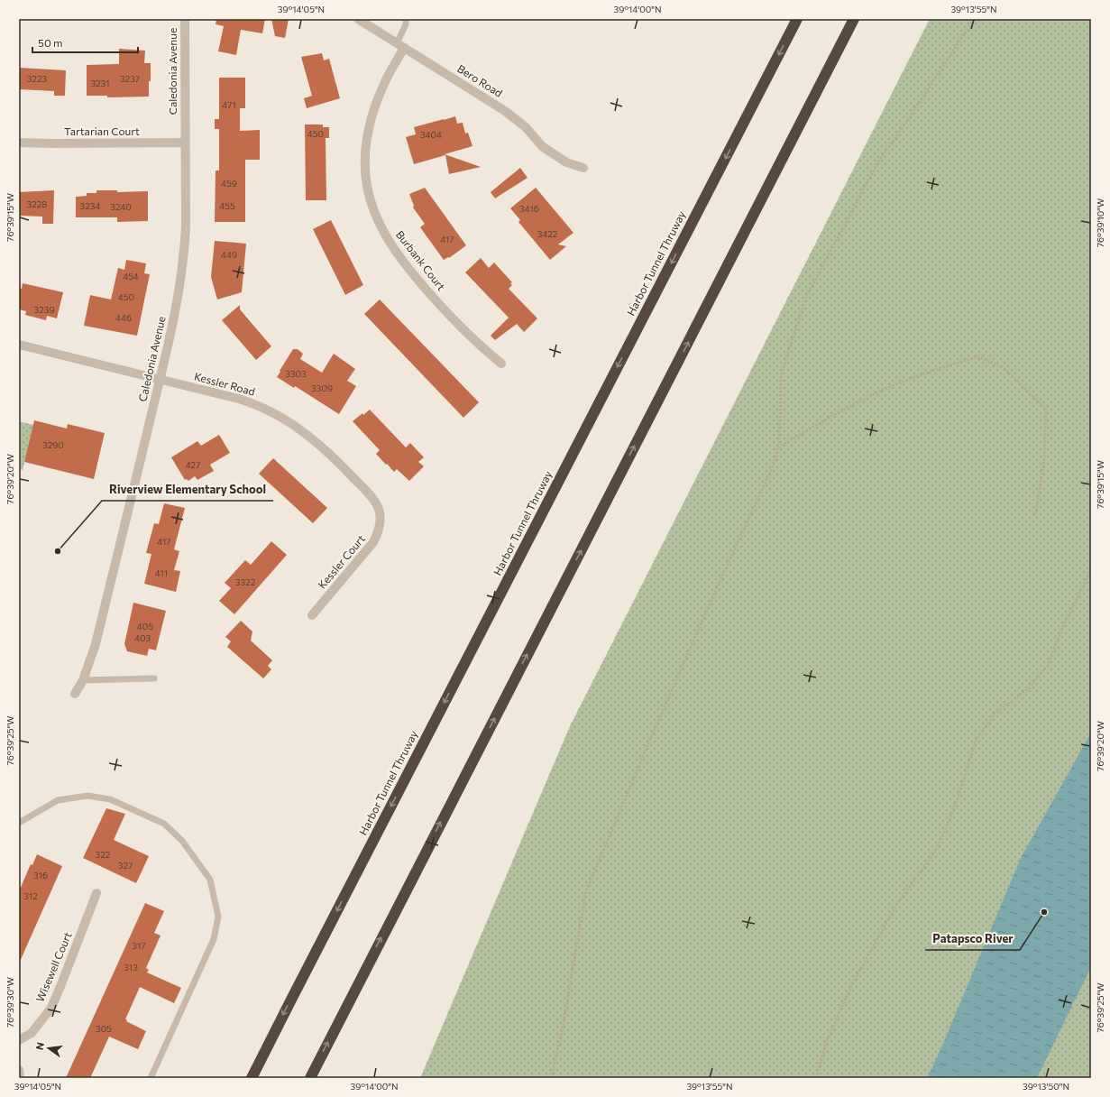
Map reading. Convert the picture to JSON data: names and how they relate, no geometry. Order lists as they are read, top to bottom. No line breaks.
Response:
{"streets":{"highway":["Harbor Tunnel Thruway"],"street":["Caledonia Avenue","Bero Road","Tartarian Court","Burbank Court","Kessler Road","Kessler Court","Wisewell Court"]},"crossings":[["Caledonia Avenue","Tartarian Court"],["Caledonia Avenue","Kessler Road"],["Bero Road","Burbank Court"],["Kessler Road","Kessler Court"]],"places":["Riverview Elementary School","Patapsco River"],"house_numbers":["3223","3237","3231","471","450","3404","459","3228","3234","455","3240","3416","3422","417","449","454","450","3239","446","3303","3309","3290","427","417","411","3322","405","403","322","327","316","312","317","313","305"],"scale_bar":"50 m","north":"left","coordinates":["39°14'05\"N","39°14'00\"N","39°13'55\"N","76°39'15\"W","76°39'10\"W","76°39'20\"W","76°39'25\"W","76°39'30\"W","39°13'50\"N"]}
